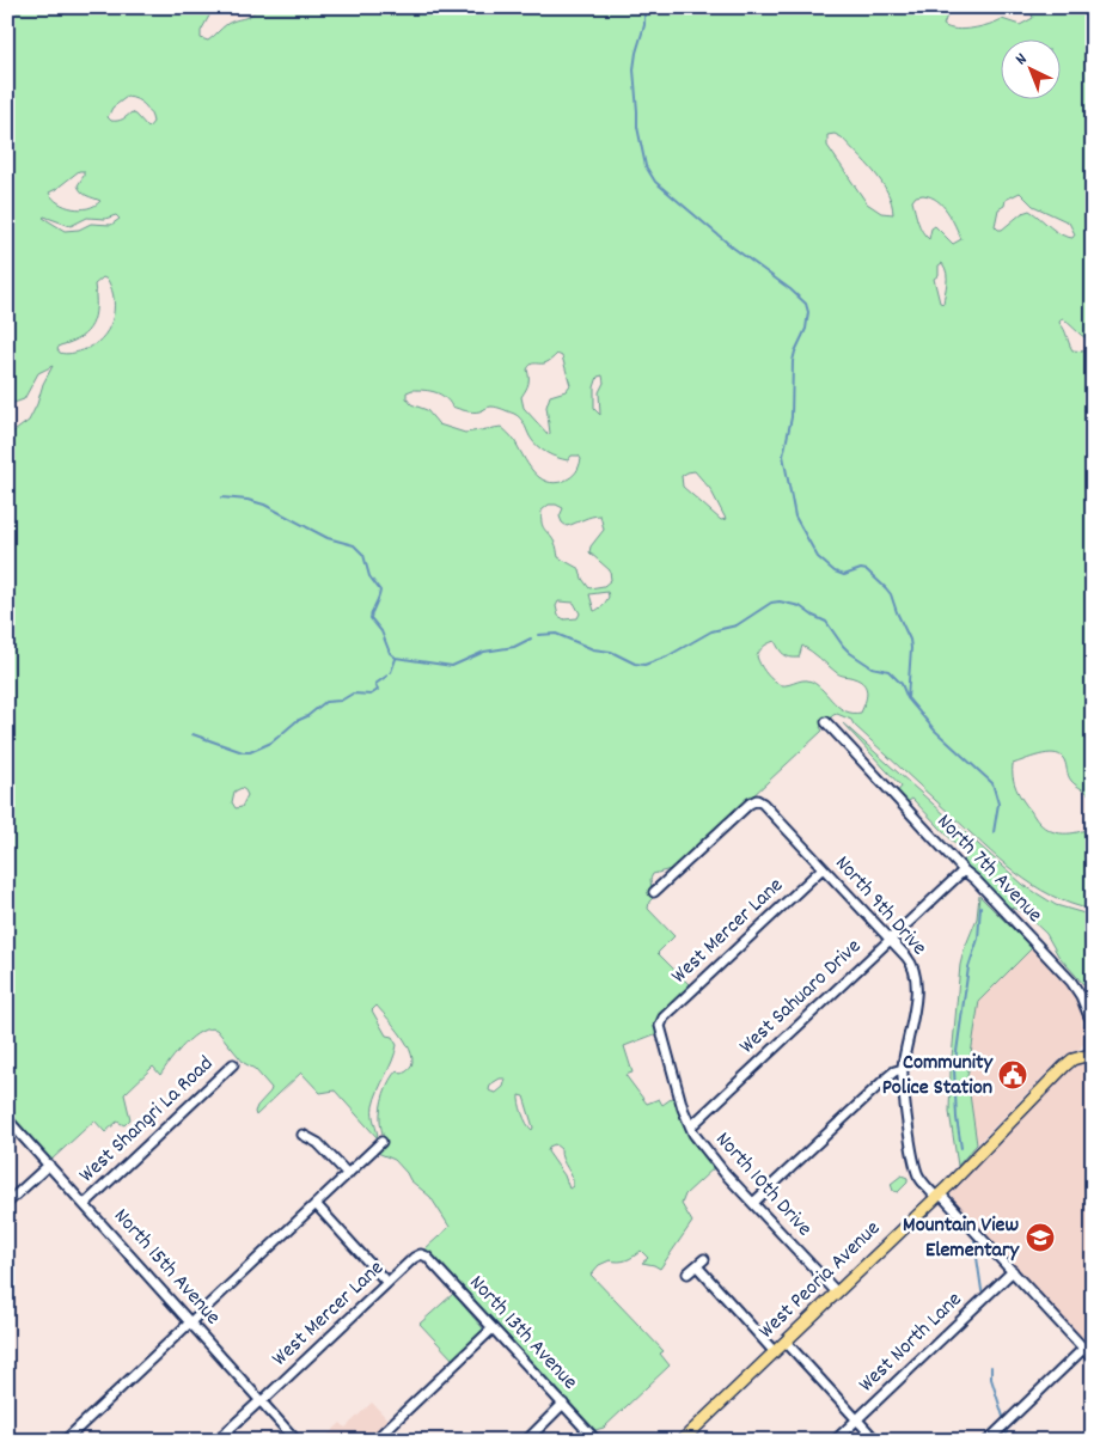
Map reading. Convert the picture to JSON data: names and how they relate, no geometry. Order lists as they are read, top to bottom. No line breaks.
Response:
{"streets":{"main road":["West Peoria Avenue"],"street":["North 7th Avenue","North 9th Drive","West Mercer Lane","West Sahuaro Drive","West Shangri La Road","North 10th Drive","North 15th Avenue","North 13th Avenue","West North Lane"]},"crossings":[["North 7th Avenue","West Sahuaro Drive"],["North 7th Avenue","West Peoria Avenue"],["North 9th Drive","West Mercer Lane"],["North 9th Drive","West Sahuaro Drive"],["North 9th Drive","West Peoria Avenue"],["North 9th Drive","West North Lane"],["West Mercer Lane","North 10th Drive"],["West Mercer Lane","North 15th Avenue"],["West Mercer Lane","North 13th Avenue"],["West Sahuaro Drive","North 10th Drive"],["West Shangri La Road","North 15th Avenue"],["North 10th Drive","West Peoria Avenue"]],"places":{"public building":["Community Police Station"],"school or university":["Mountain View Elementary"]},"north":"top left"}
